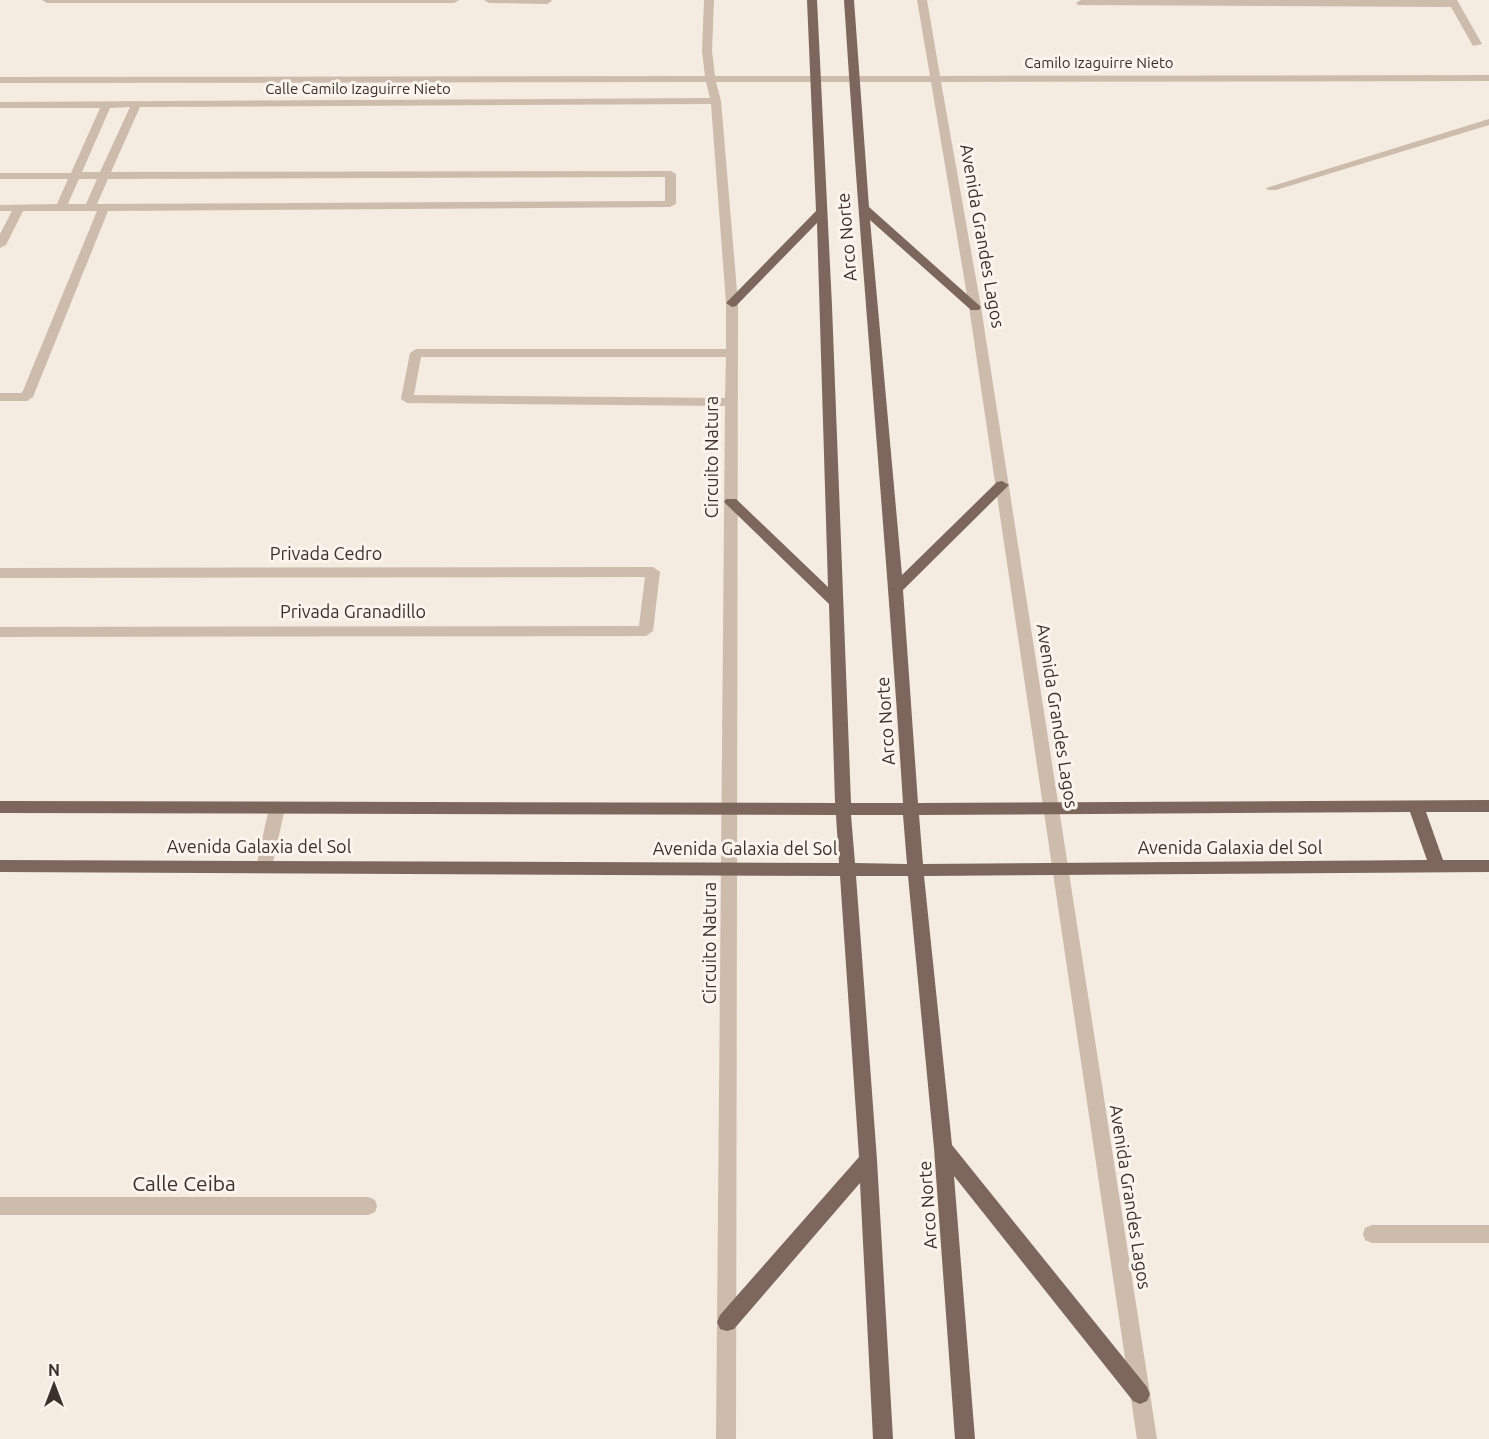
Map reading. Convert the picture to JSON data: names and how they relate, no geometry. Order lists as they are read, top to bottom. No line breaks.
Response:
{"streets":{"main road":["Arco Norte","Avenida Galaxia del Sol"],"street":["Camilo Izaguirre Nieto","Calle Camilo Izaguirre Nieto","Avenida Grandes Lagos","Circuito Natura","Privada Cedro","Privada Granadillo","Calle Ceiba"]},"crossings":[["Camilo Izaguirre Nieto","Avenida Grandes Lagos"],["Camilo Izaguirre Nieto","Arco Norte"],["Camilo Izaguirre Nieto","Circuito Natura"],["Calle Camilo Izaguirre Nieto","Circuito Natura"],["Avenida Grandes Lagos","Avenida Galaxia del Sol"],["Arco Norte","Avenida Galaxia del Sol"],["Circuito Natura","Avenida Galaxia del Sol"],["Privada Cedro","Privada Granadillo"]],"north":"top"}
